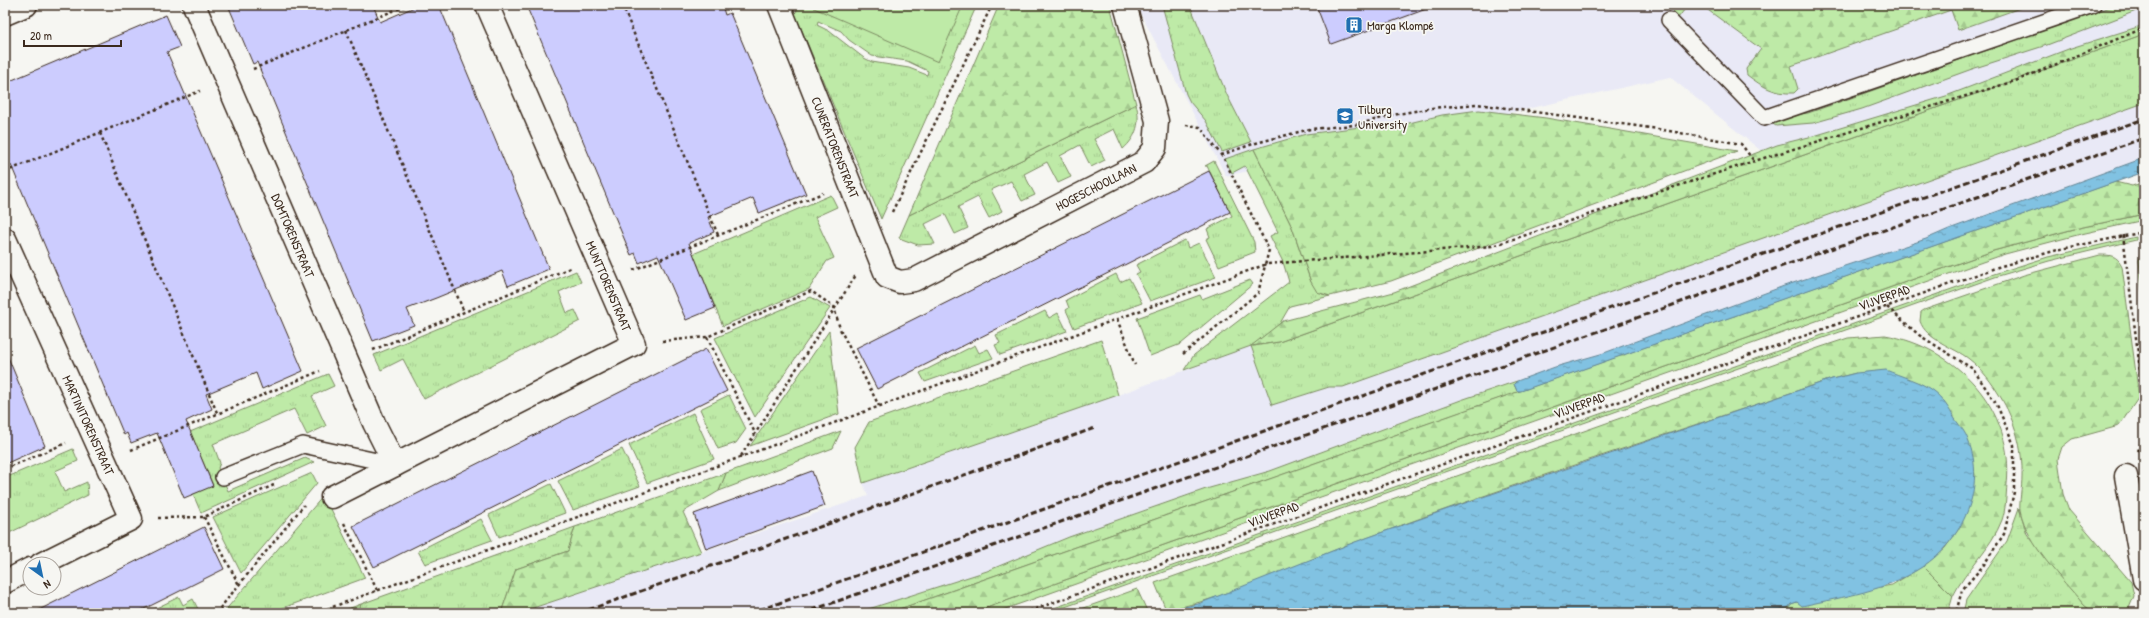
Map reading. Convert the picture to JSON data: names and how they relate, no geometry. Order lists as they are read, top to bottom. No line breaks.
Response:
{"streets":{"street":["CUNERATORENSTRAAT","HOGESCHOOLLAAN","DOMTORENSTRAAT","MUNTTORENSTRAAT","MARTINITORENSTRAAT"],"path":["VIJVERPAD"]},"crossings":[["CUNERATORENSTRAAT","HOGESCHOOLLAAN"],["DOMTORENSTRAAT","MUNTTORENSTRAAT"]],"places":{"building":["Marga Klompé"],"school or university":["Tilburg University"]},"scale_bar":"20 m","north":"bottom right"}
